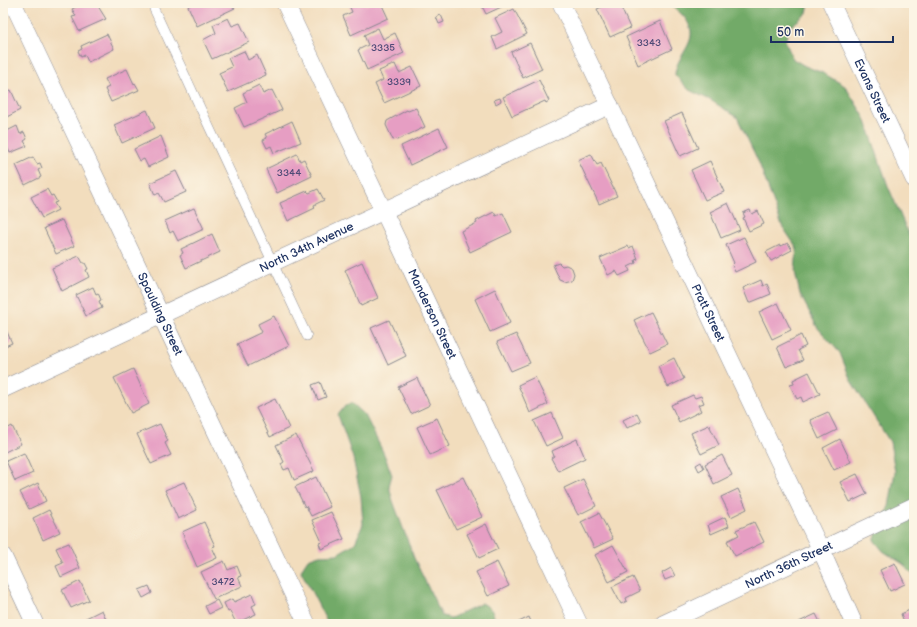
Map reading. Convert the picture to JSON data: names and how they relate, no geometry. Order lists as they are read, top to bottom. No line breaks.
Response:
{"streets":{"street":["Evans Street","North 34th Avenue","Manderson Street","Pratt Street","Spaulding Street","North 36th Street"]},"crossings":[["North 34th Avenue","Manderson Street"],["North 34th Avenue","Pratt Street"],["North 34th Avenue","Spaulding Street"],["Pratt Street","North 36th Street"]],"house_numbers":["3343","3335","3339","3344","3472"],"scale_bar":"50 m"}
